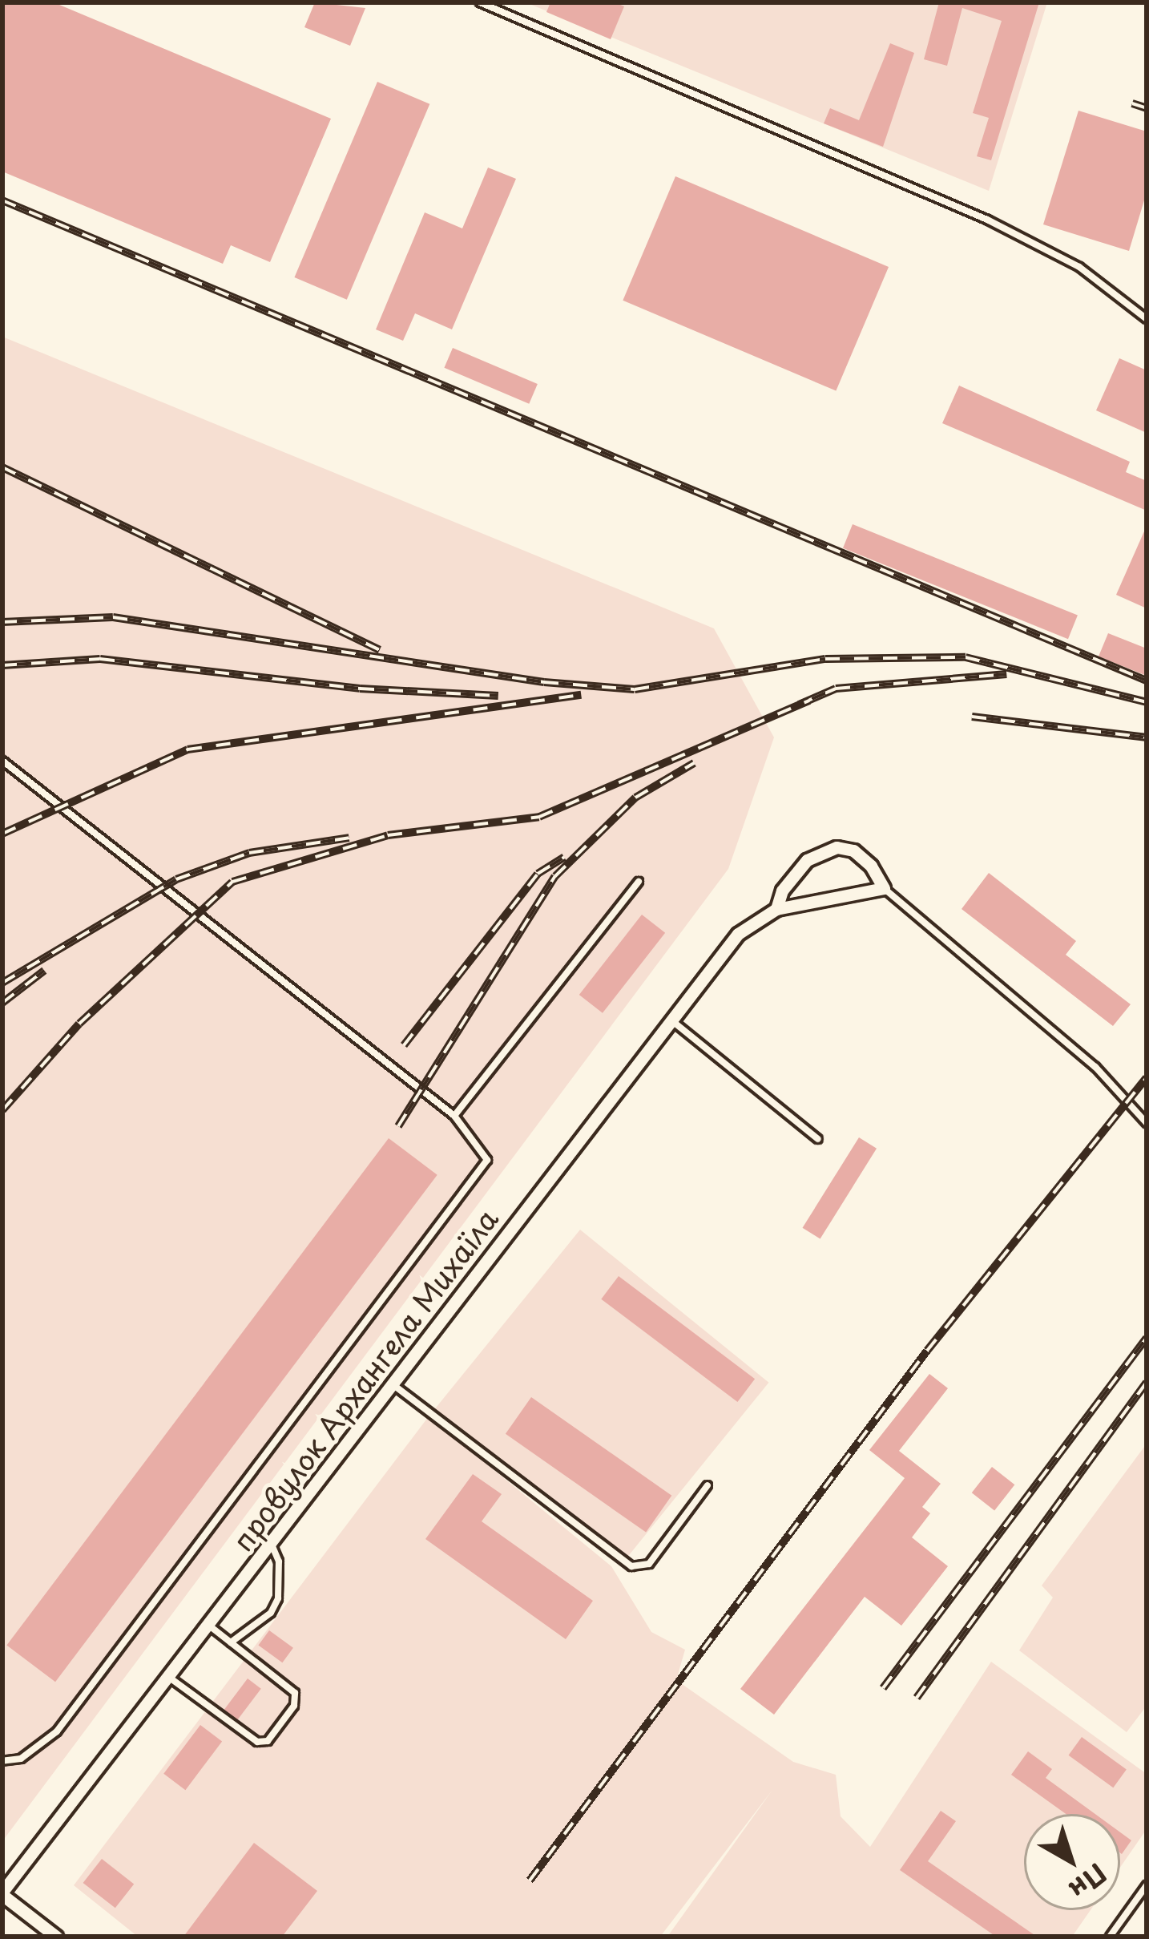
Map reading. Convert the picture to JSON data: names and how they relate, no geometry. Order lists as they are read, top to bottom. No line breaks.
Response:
{"streets":{"street":["провулок Архангела Михаїла"]},"north":"bottom right"}
